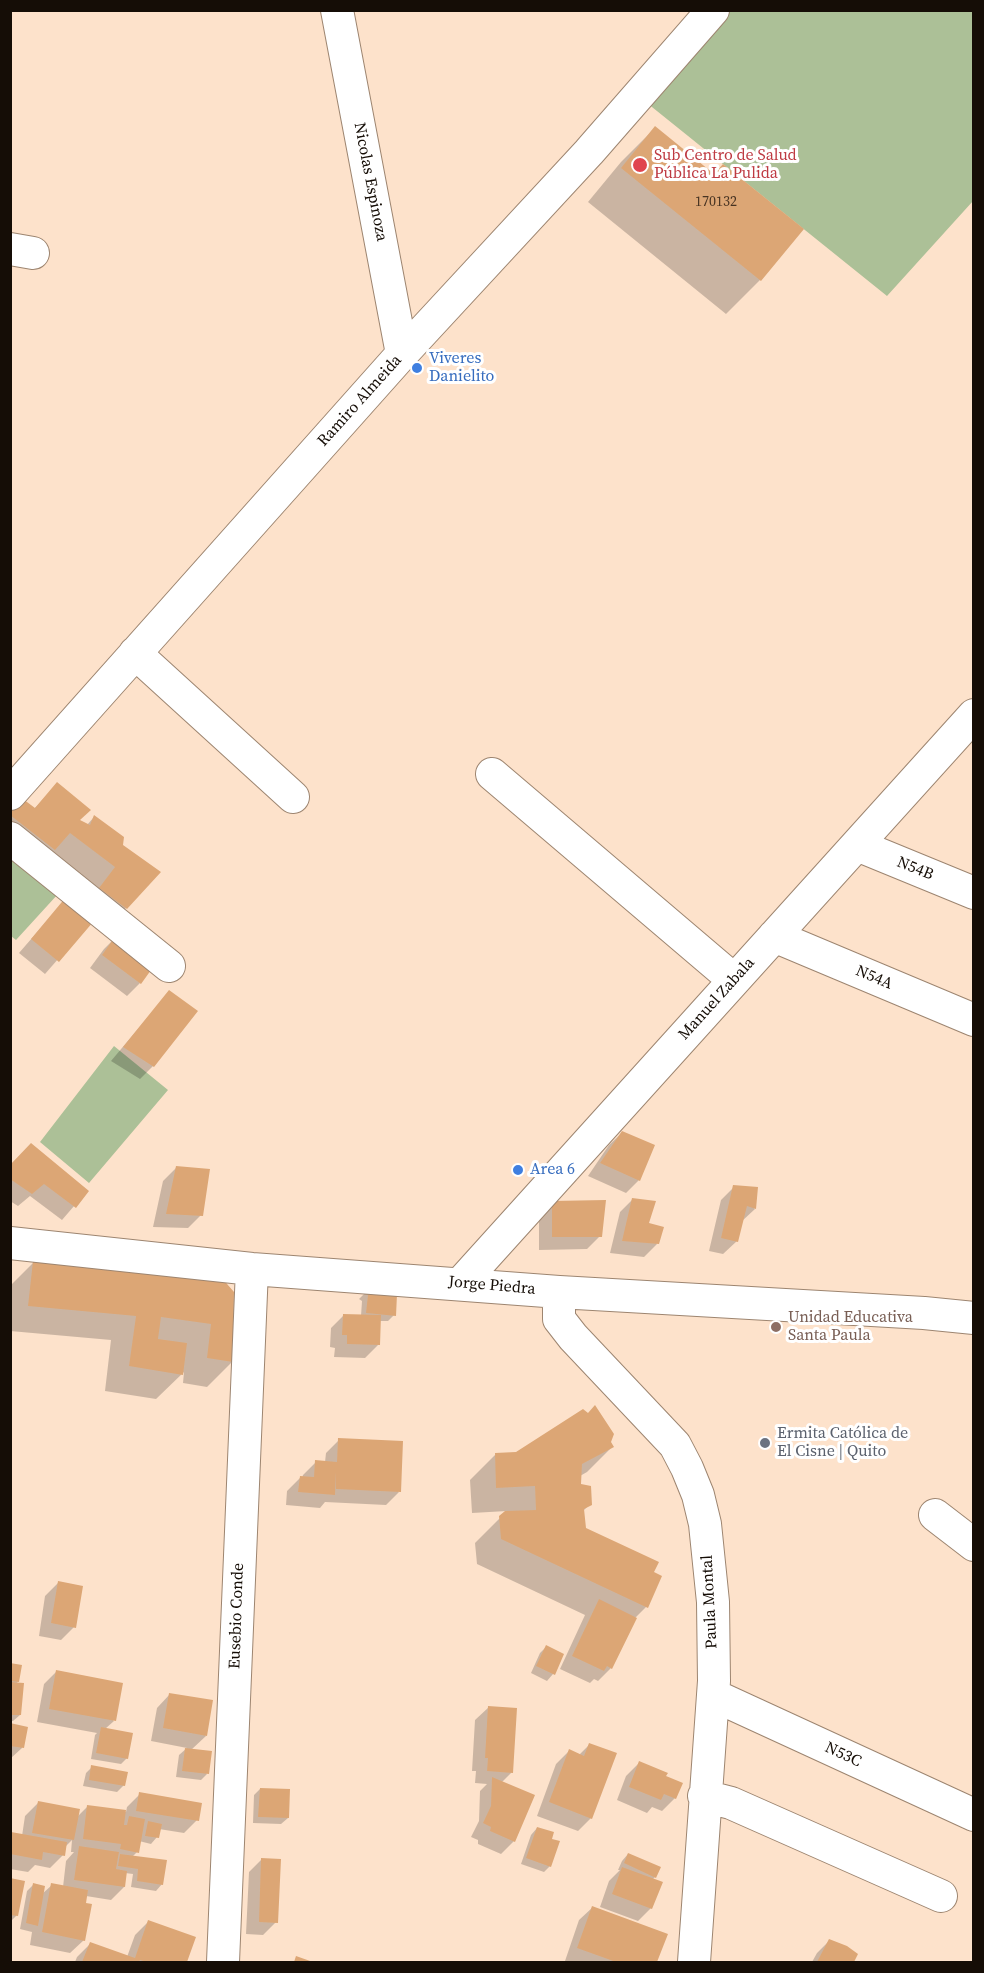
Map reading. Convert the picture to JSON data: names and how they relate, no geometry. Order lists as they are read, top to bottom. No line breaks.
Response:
{"streets":{"street":["Nicolas Espinoza","Ramiro Almeida","N54B","N54A","Manuel Zabala","Jorge Piedra","Paula Montal","Eusebio Conde","N53C"]},"crossings":[["Nicolas Espinoza","Ramiro Almeida"],["N54B","Manuel Zabala"],["N54A","Manuel Zabala"],["Manuel Zabala","Jorge Piedra"],["Jorge Piedra","Paula Montal"],["Jorge Piedra","Eusebio Conde"],["Paula Montal","N53C"]],"places":["Sub Centro de Salud Pública La Pulida","Viveres Danielito","Area 6","Unidad Educativa Santa Paula","Ermita Católica de El Cisne | Quito"],"house_numbers":["170132"]}
